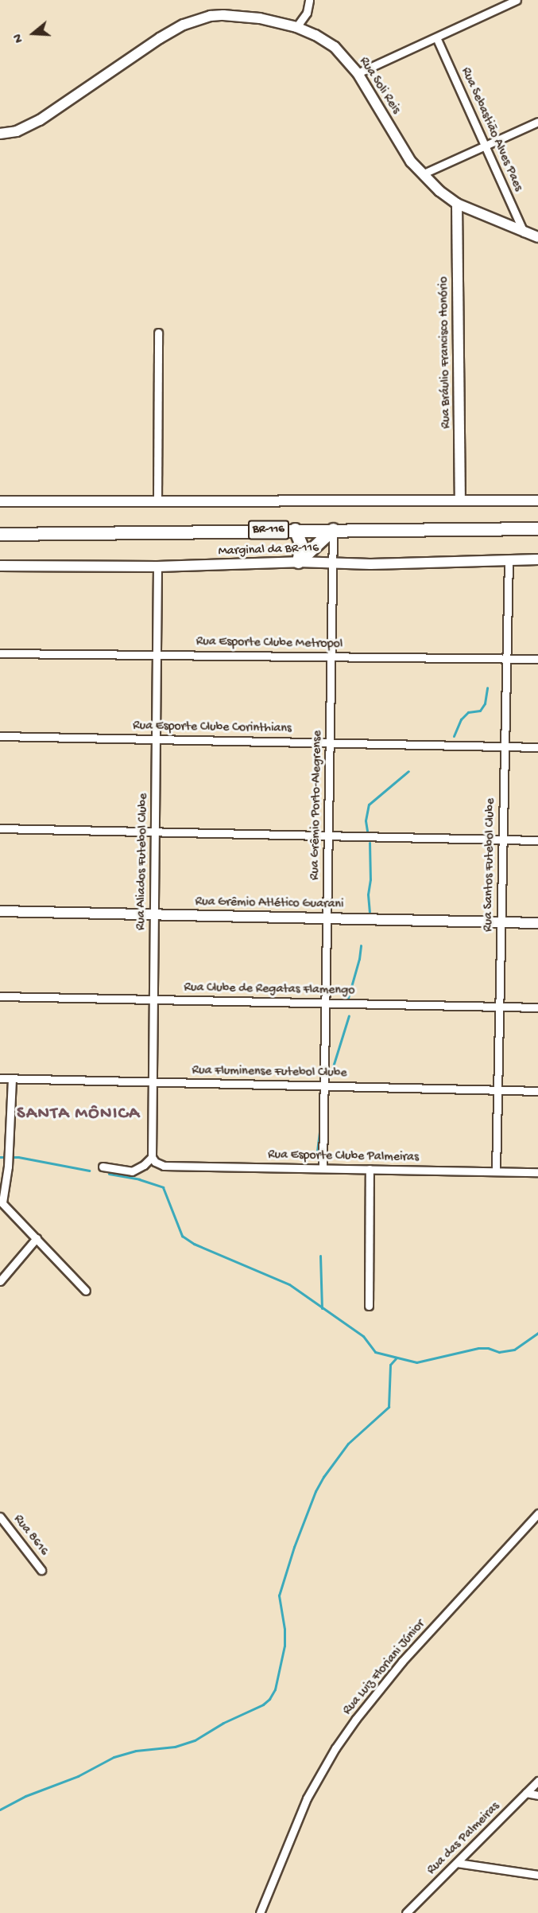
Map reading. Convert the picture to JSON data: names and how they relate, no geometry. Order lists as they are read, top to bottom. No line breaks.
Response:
{"streets":{"highway":["BR-116"],"street":["Rua Soli Reis","Rua Sebastião Alves Paes","Rua Bráulio Francisco Honório","Marginal da BR-116","Rua Esporte Clube Metropol","Rua Esporte Clube Corinthians","Rua Grêmio Porto-Alegrense","Rua Aliados Futebol Clube","Rua Santos Futebol Clube","Rua Grêmio Atlético Guarani","Rua Clube de Regatas Flamengo","Rua Fluminense Futebol Clube","Rua Esporte Clube Palmeiras","Rua 8616","Rua Luiz Floriani Júnior","Rua das Palmeiras"]},"crossings":[["Rua Soli Reis","Rua Sebastião Alves Paes"],["Rua Soli Reis","Rua Bráulio Francisco Honório"],["BR-116","Rua Grêmio Porto-Alegrense"],["Marginal da BR-116","Rua Grêmio Porto-Alegrense"],["Marginal da BR-116","Rua Aliados Futebol Clube"],["Marginal da BR-116","Rua Santos Futebol Clube"],["Rua Esporte Clube Metropol","Rua Grêmio Porto-Alegrense"],["Rua Esporte Clube Metropol","Rua Aliados Futebol Clube"],["Rua Esporte Clube Metropol","Rua Santos Futebol Clube"],["Rua Esporte Clube Corinthians","Rua Grêmio Porto-Alegrense"],["Rua Esporte Clube Corinthians","Rua Aliados Futebol Clube"],["Rua Esporte Clube Corinthians","Rua Santos Futebol Clube"],["Rua Grêmio Porto-Alegrense","Rua Grêmio Atlético Guarani"],["Rua Grêmio Porto-Alegrense","Rua Clube de Regatas Flamengo"],["Rua Grêmio Porto-Alegrense","Rua Fluminense Futebol Clube"],["Rua Grêmio Porto-Alegrense","Rua Esporte Clube Palmeiras"],["Rua Aliados Futebol Clube","Rua Grêmio Atlético Guarani"],["Rua Aliados Futebol Clube","Rua Clube de Regatas Flamengo"],["Rua Aliados Futebol Clube","Rua Fluminense Futebol Clube"],["Rua Aliados Futebol Clube","Rua Esporte Clube Palmeiras"],["Rua Santos Futebol Clube","Rua Grêmio Atlético Guarani"],["Rua Santos Futebol Clube","Rua Clube de Regatas Flamengo"],["Rua Santos Futebol Clube","Rua Fluminense Futebol Clube"],["Rua Santos Futebol Clube","Rua Esporte Clube Palmeiras"]],"districts":["SANTA MÔNICA"],"north":"left"}
